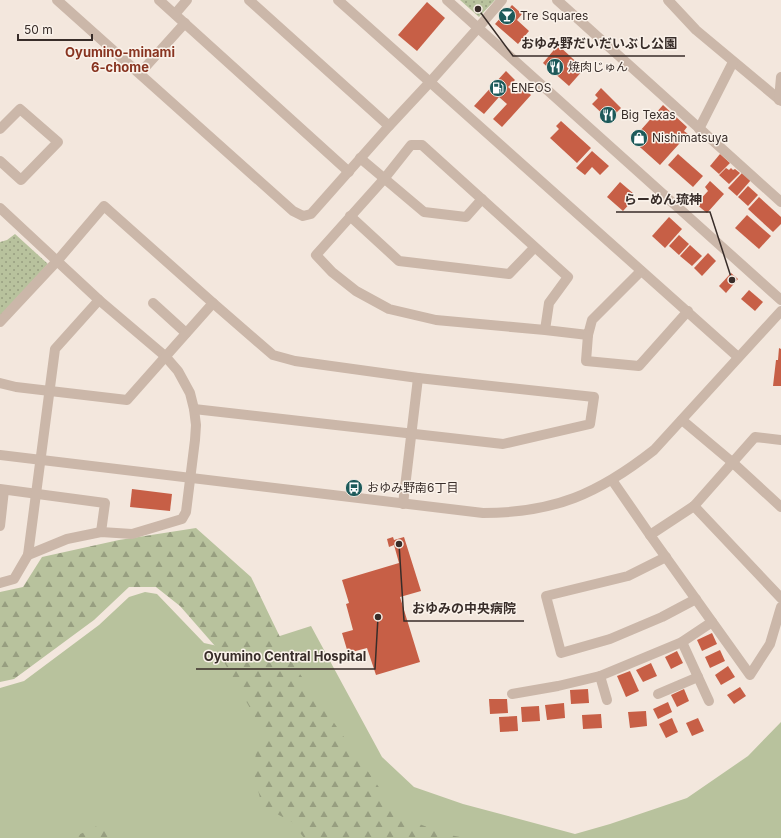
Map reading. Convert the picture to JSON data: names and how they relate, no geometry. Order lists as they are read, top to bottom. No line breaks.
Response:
{"districts":["Oyumino-minami 6-chome"],"places":{"other":["おゆみ野だいだいぶし公園","らーめん琉神","おゆみの中央病院","Oyumino Central Hospital"],"bar":["Tre Squares"],"restaurant":["焼肉じゅん","Big Texas"],"fuel station":["ENEOS"],"shop":["Nishimatsuya"],"bus stop":["おゆみ野南6丁目"]},"scale_bar":"50 m"}
